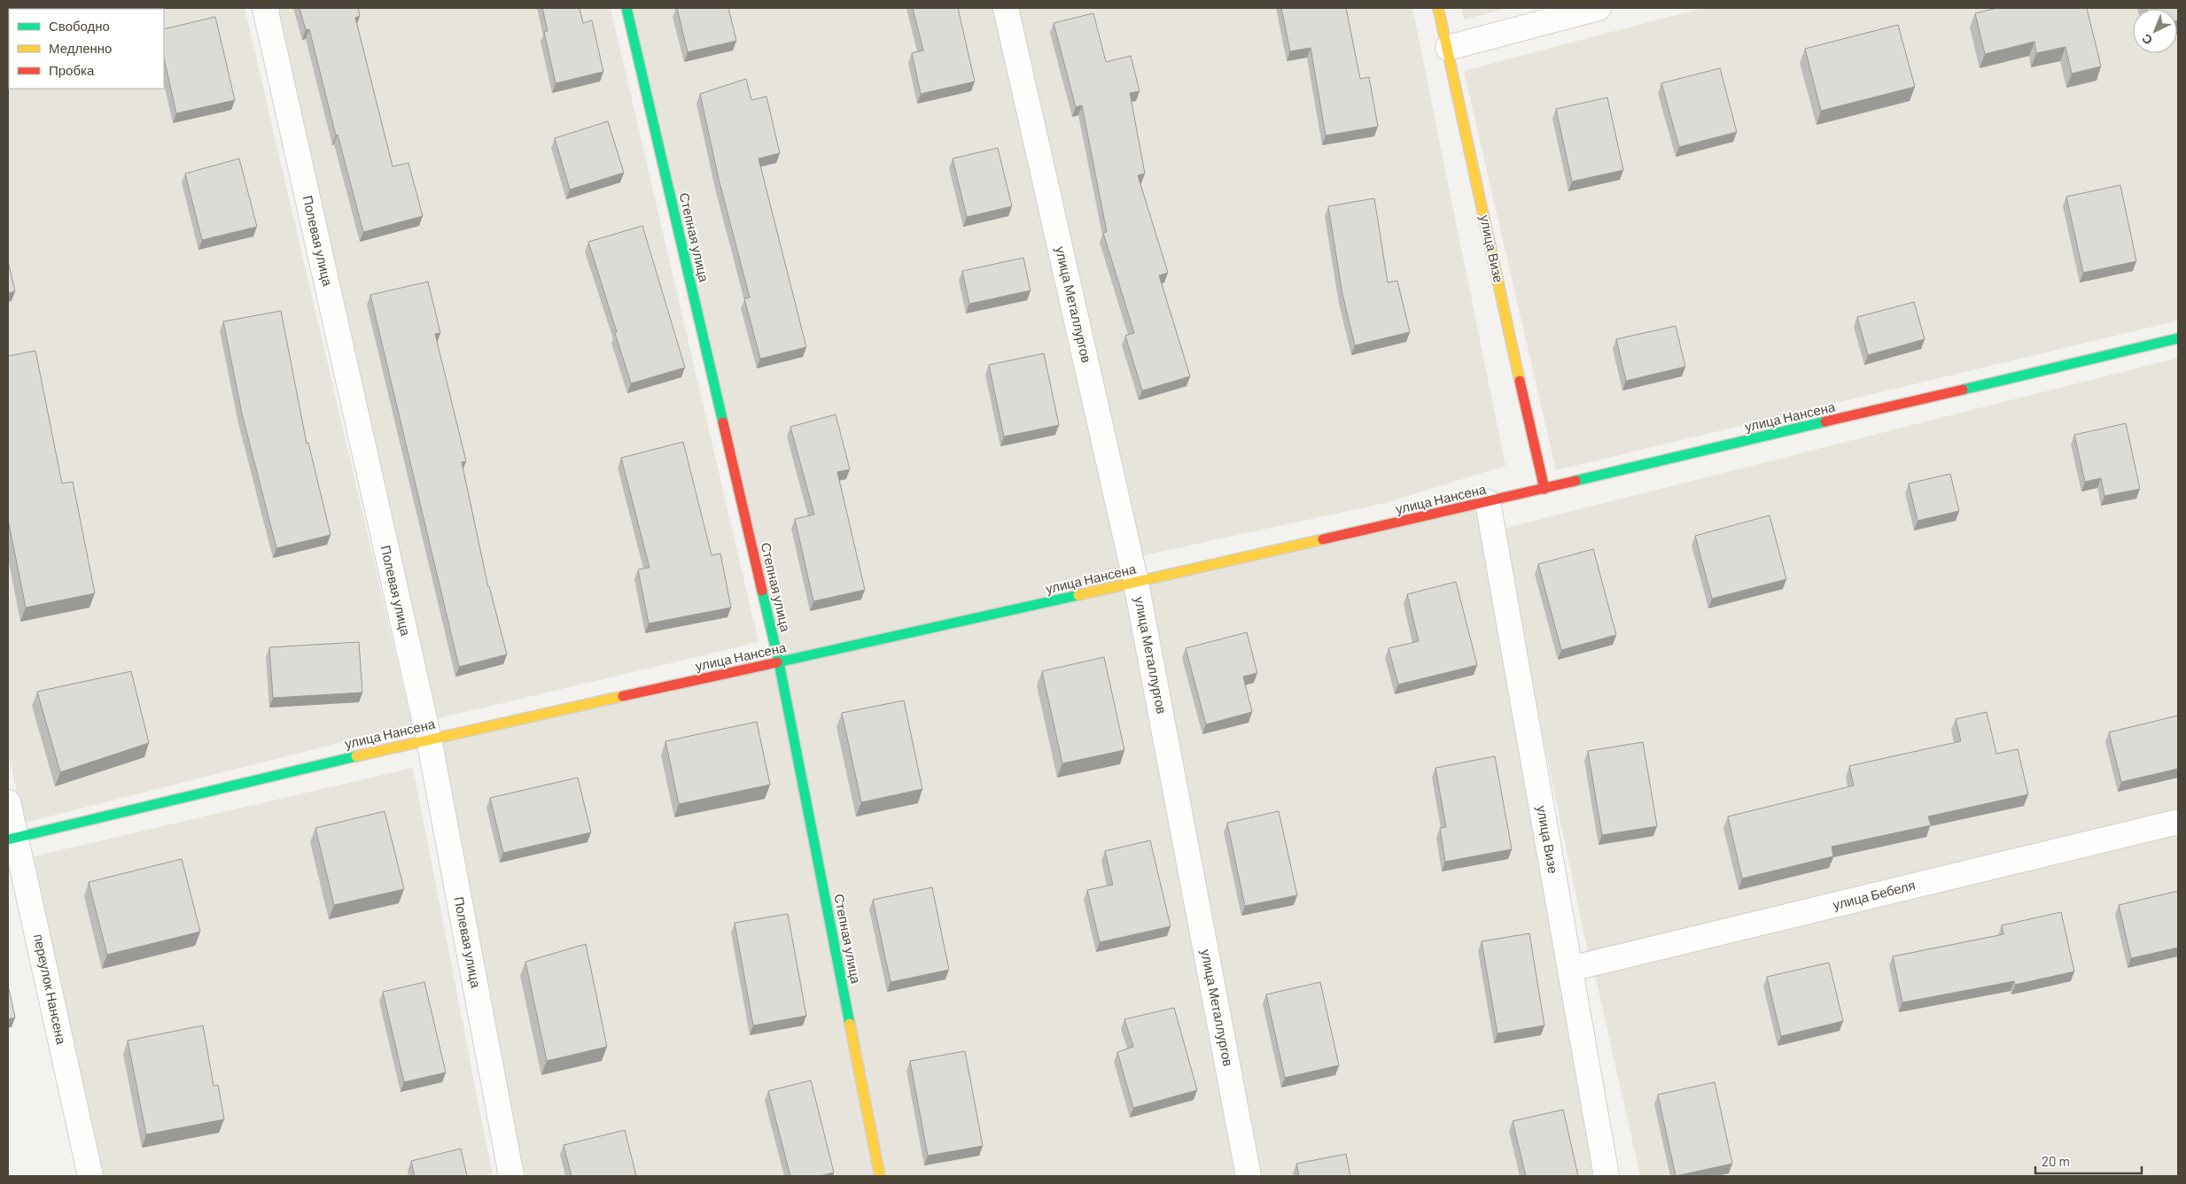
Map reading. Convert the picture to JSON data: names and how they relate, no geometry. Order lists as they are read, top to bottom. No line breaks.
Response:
{"streets":{"main road":["Степная улица","улица Визе","улица Нансена"],"street":["Полевая улица","улица Металлургов","улица Бебеля","переулок Нансена"]},"crossings":[["Степная улица","улица Нансена"],["Полевая улица","улица Нансена"],["улица Визе","улица Нансена"],["улица Визе","улица Бебеля"],["улица Металлургов","улица Нансена"],["улица Нансена","переулок Нансена"]],"legend":["Свободно","Медленно","Пробка"],"scale_bar":"20 m","north":"bottom left"}
